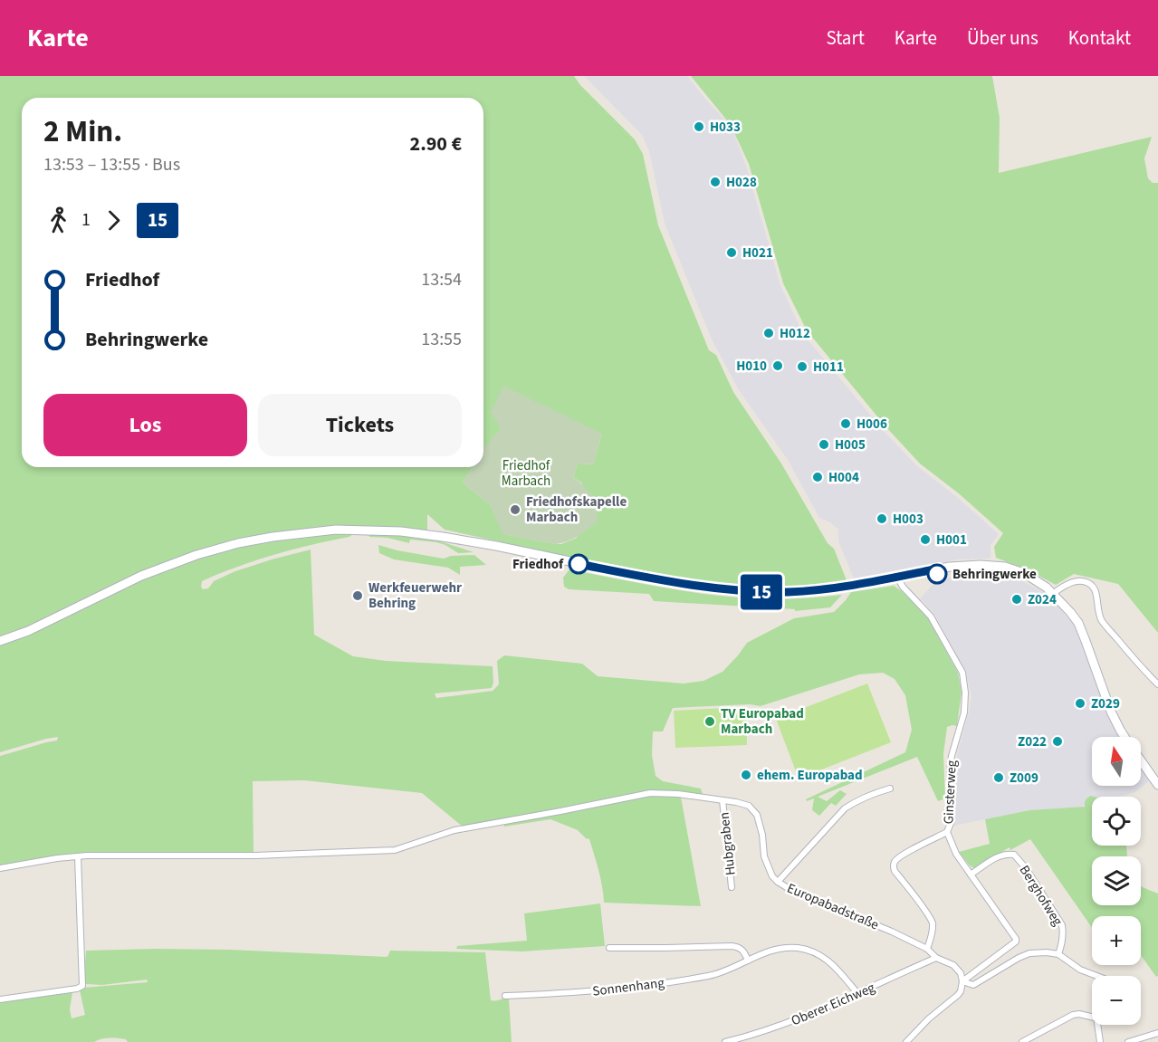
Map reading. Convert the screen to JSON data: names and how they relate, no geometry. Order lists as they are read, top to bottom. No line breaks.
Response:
{"streets":{"street":["Ginsterweg","Hubgraben","Berghofweg","Europabadstraße","Sonnenhang","Oberer Eichweg"]},"crossings":[["Ginsterweg","Berghofweg"],["Ginsterweg","Europabadstraße"],["Hubgraben","Europabadstraße"],["Europabadstraße","Oberer Eichweg"],["Sonnenhang","Oberer Eichweg"]],"parks":["Friedhof Marbach"],"places":["H033","H028","H021","H012","H010","H011","H006","H005","H004","Friedhofskapelle Marbach","H003","H001","Friedhof","Behringwerke","Werkfeuerwehr Behring","Z024","Z029","TV Europabad Marbach","Z022","ehem. Europabad","Z009"],"lines":["bus line 15"],"north":"top","page":{"header":"Karte","nav":["Start","Karte","Über uns","Kontakt"],"on_map":"15","heading":["2 Min.","13:53 – 13:55 · Bus","2.90 €"],"legs":["1","15"],"list":[{"name":"Friedhof","value":"13:54"},{"name":"Behringwerke","value":"13:55"}],"buttons":["Los","Tickets"],"map_buttons":["+","−"]}}
